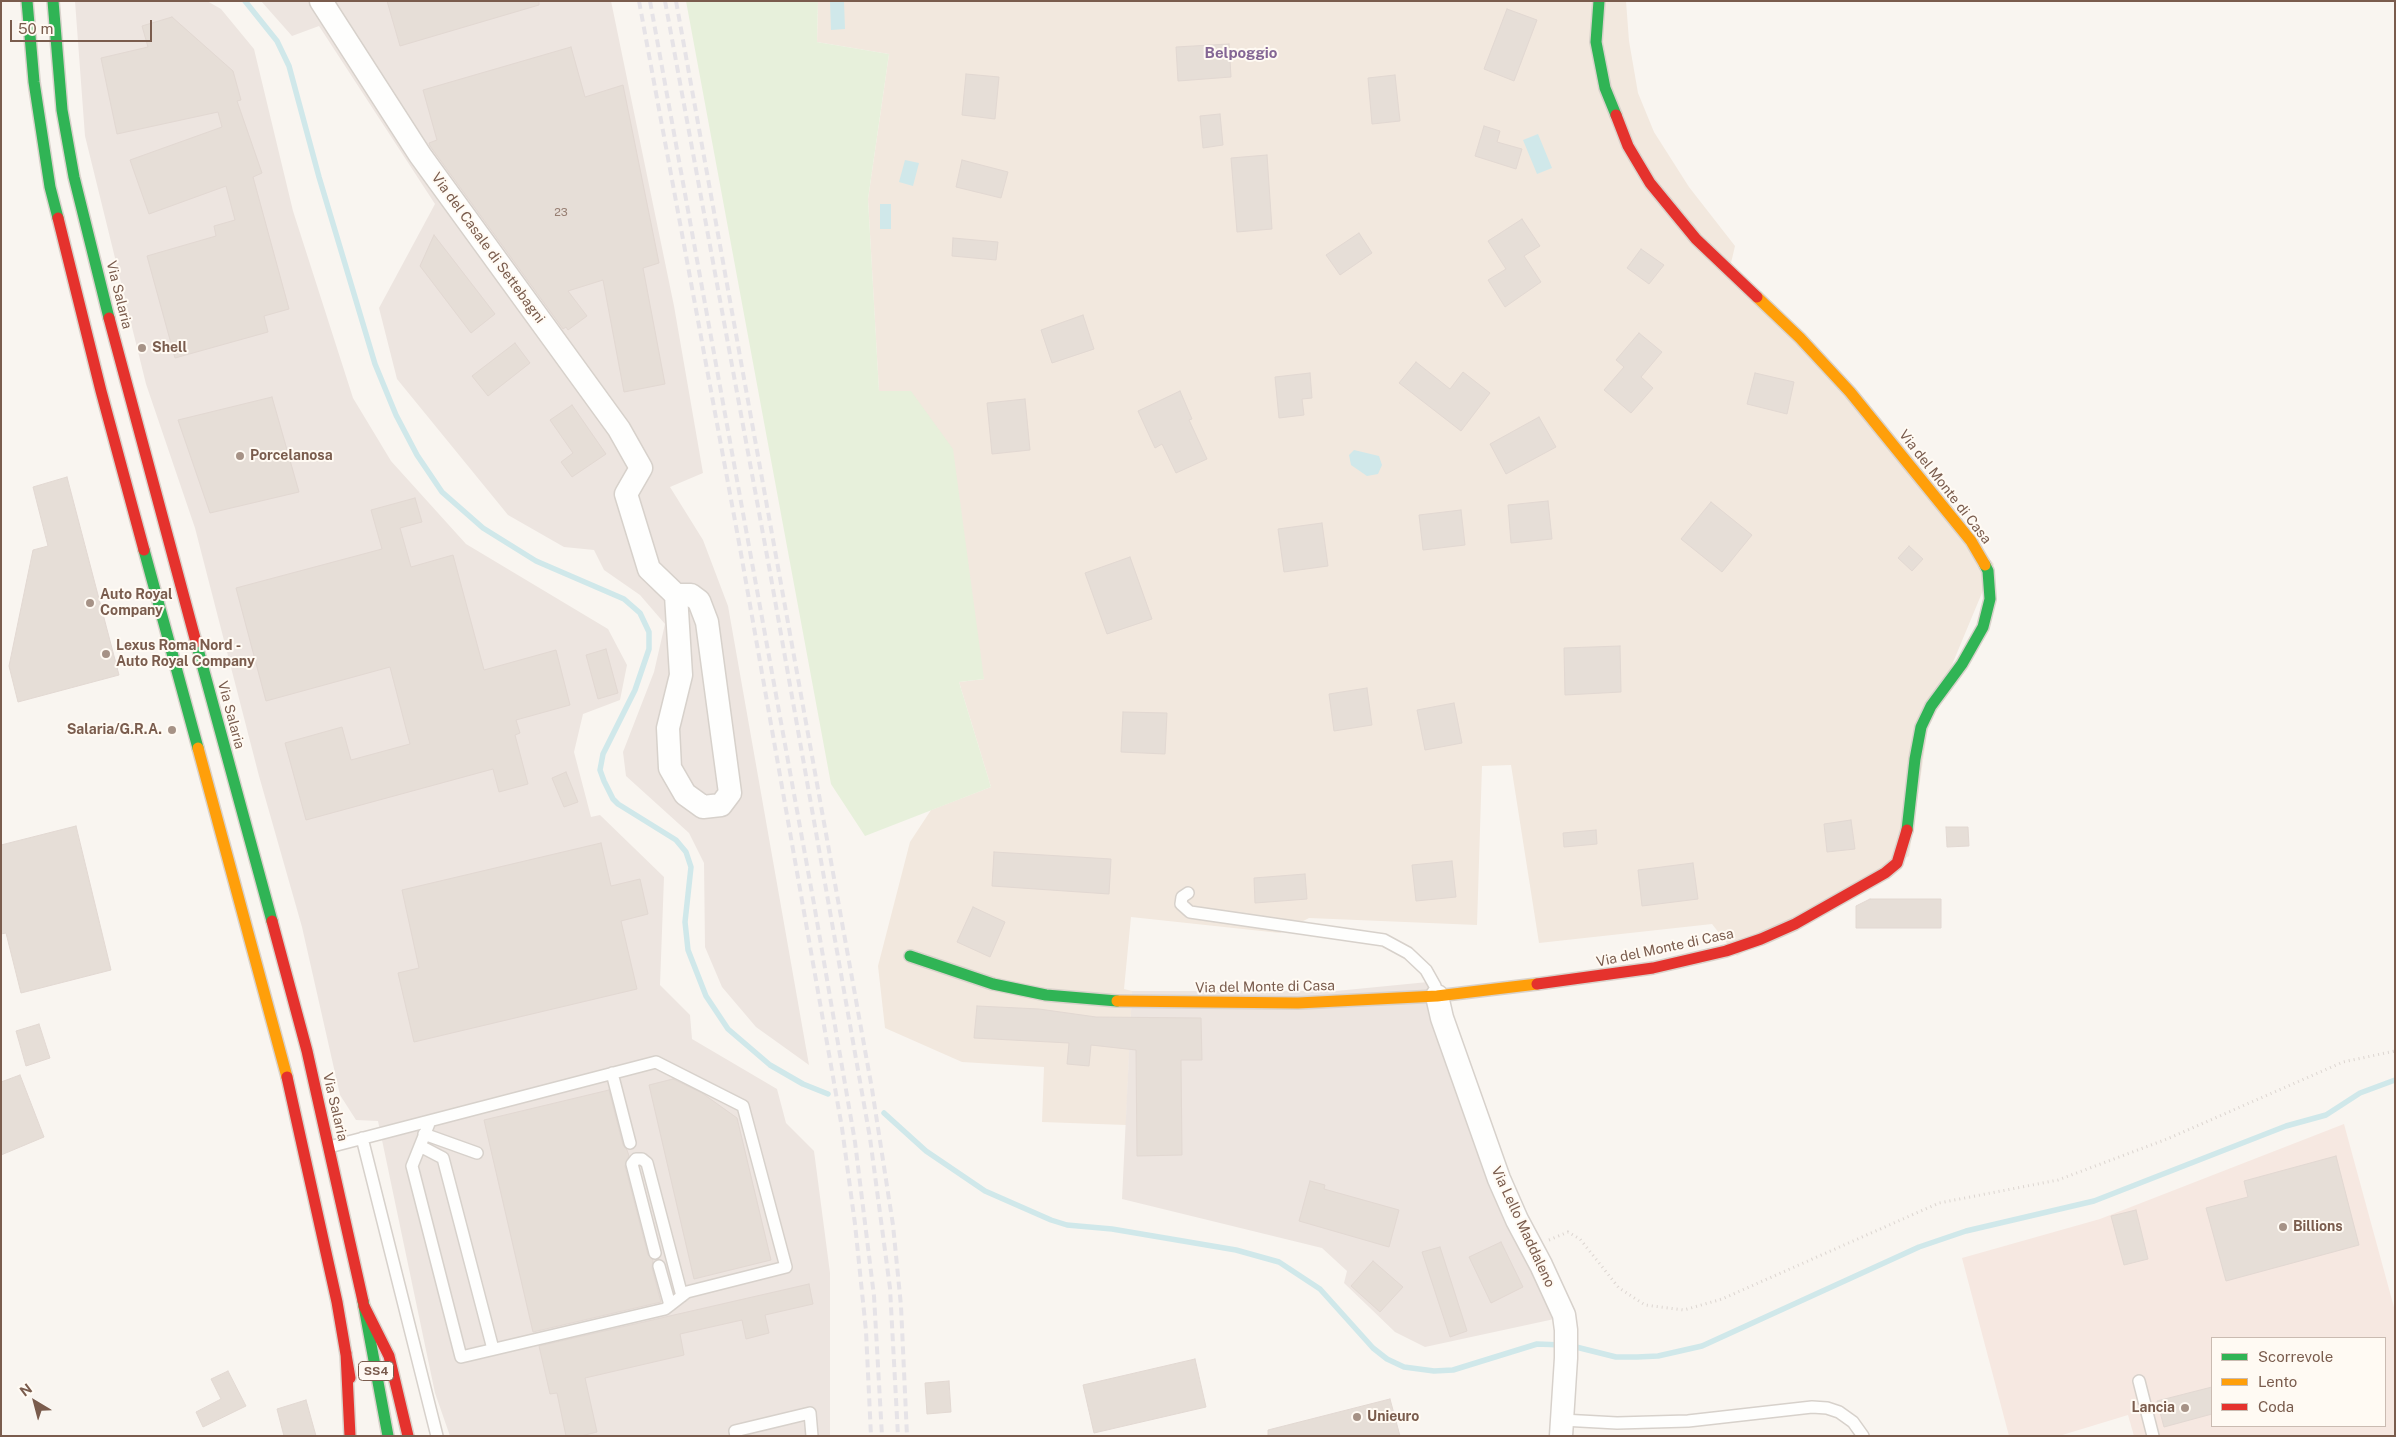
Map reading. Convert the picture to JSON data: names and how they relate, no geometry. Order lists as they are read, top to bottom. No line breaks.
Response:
{"streets":{"main road":["Via Salaria","Via del Monte di Casa","SS4"],"street":["Via del Casale di Settebagni","Via Lello Maddaleno"]},"crossings":[["Via del Monte di Casa","Via Lello Maddaleno"]],"districts":["Belpoggio"],"places":["Shell","Porcelanosa","Auto Royal Company","Lexus Roma Nord - Auto Royal Company","Salaria/G.R.A.","Billions","Lancia","Unieuro"],"house_numbers":["23"],"legend":["Scorrevole","Lento","Coda"],"scale_bar":"50 m","north":"top left"}
